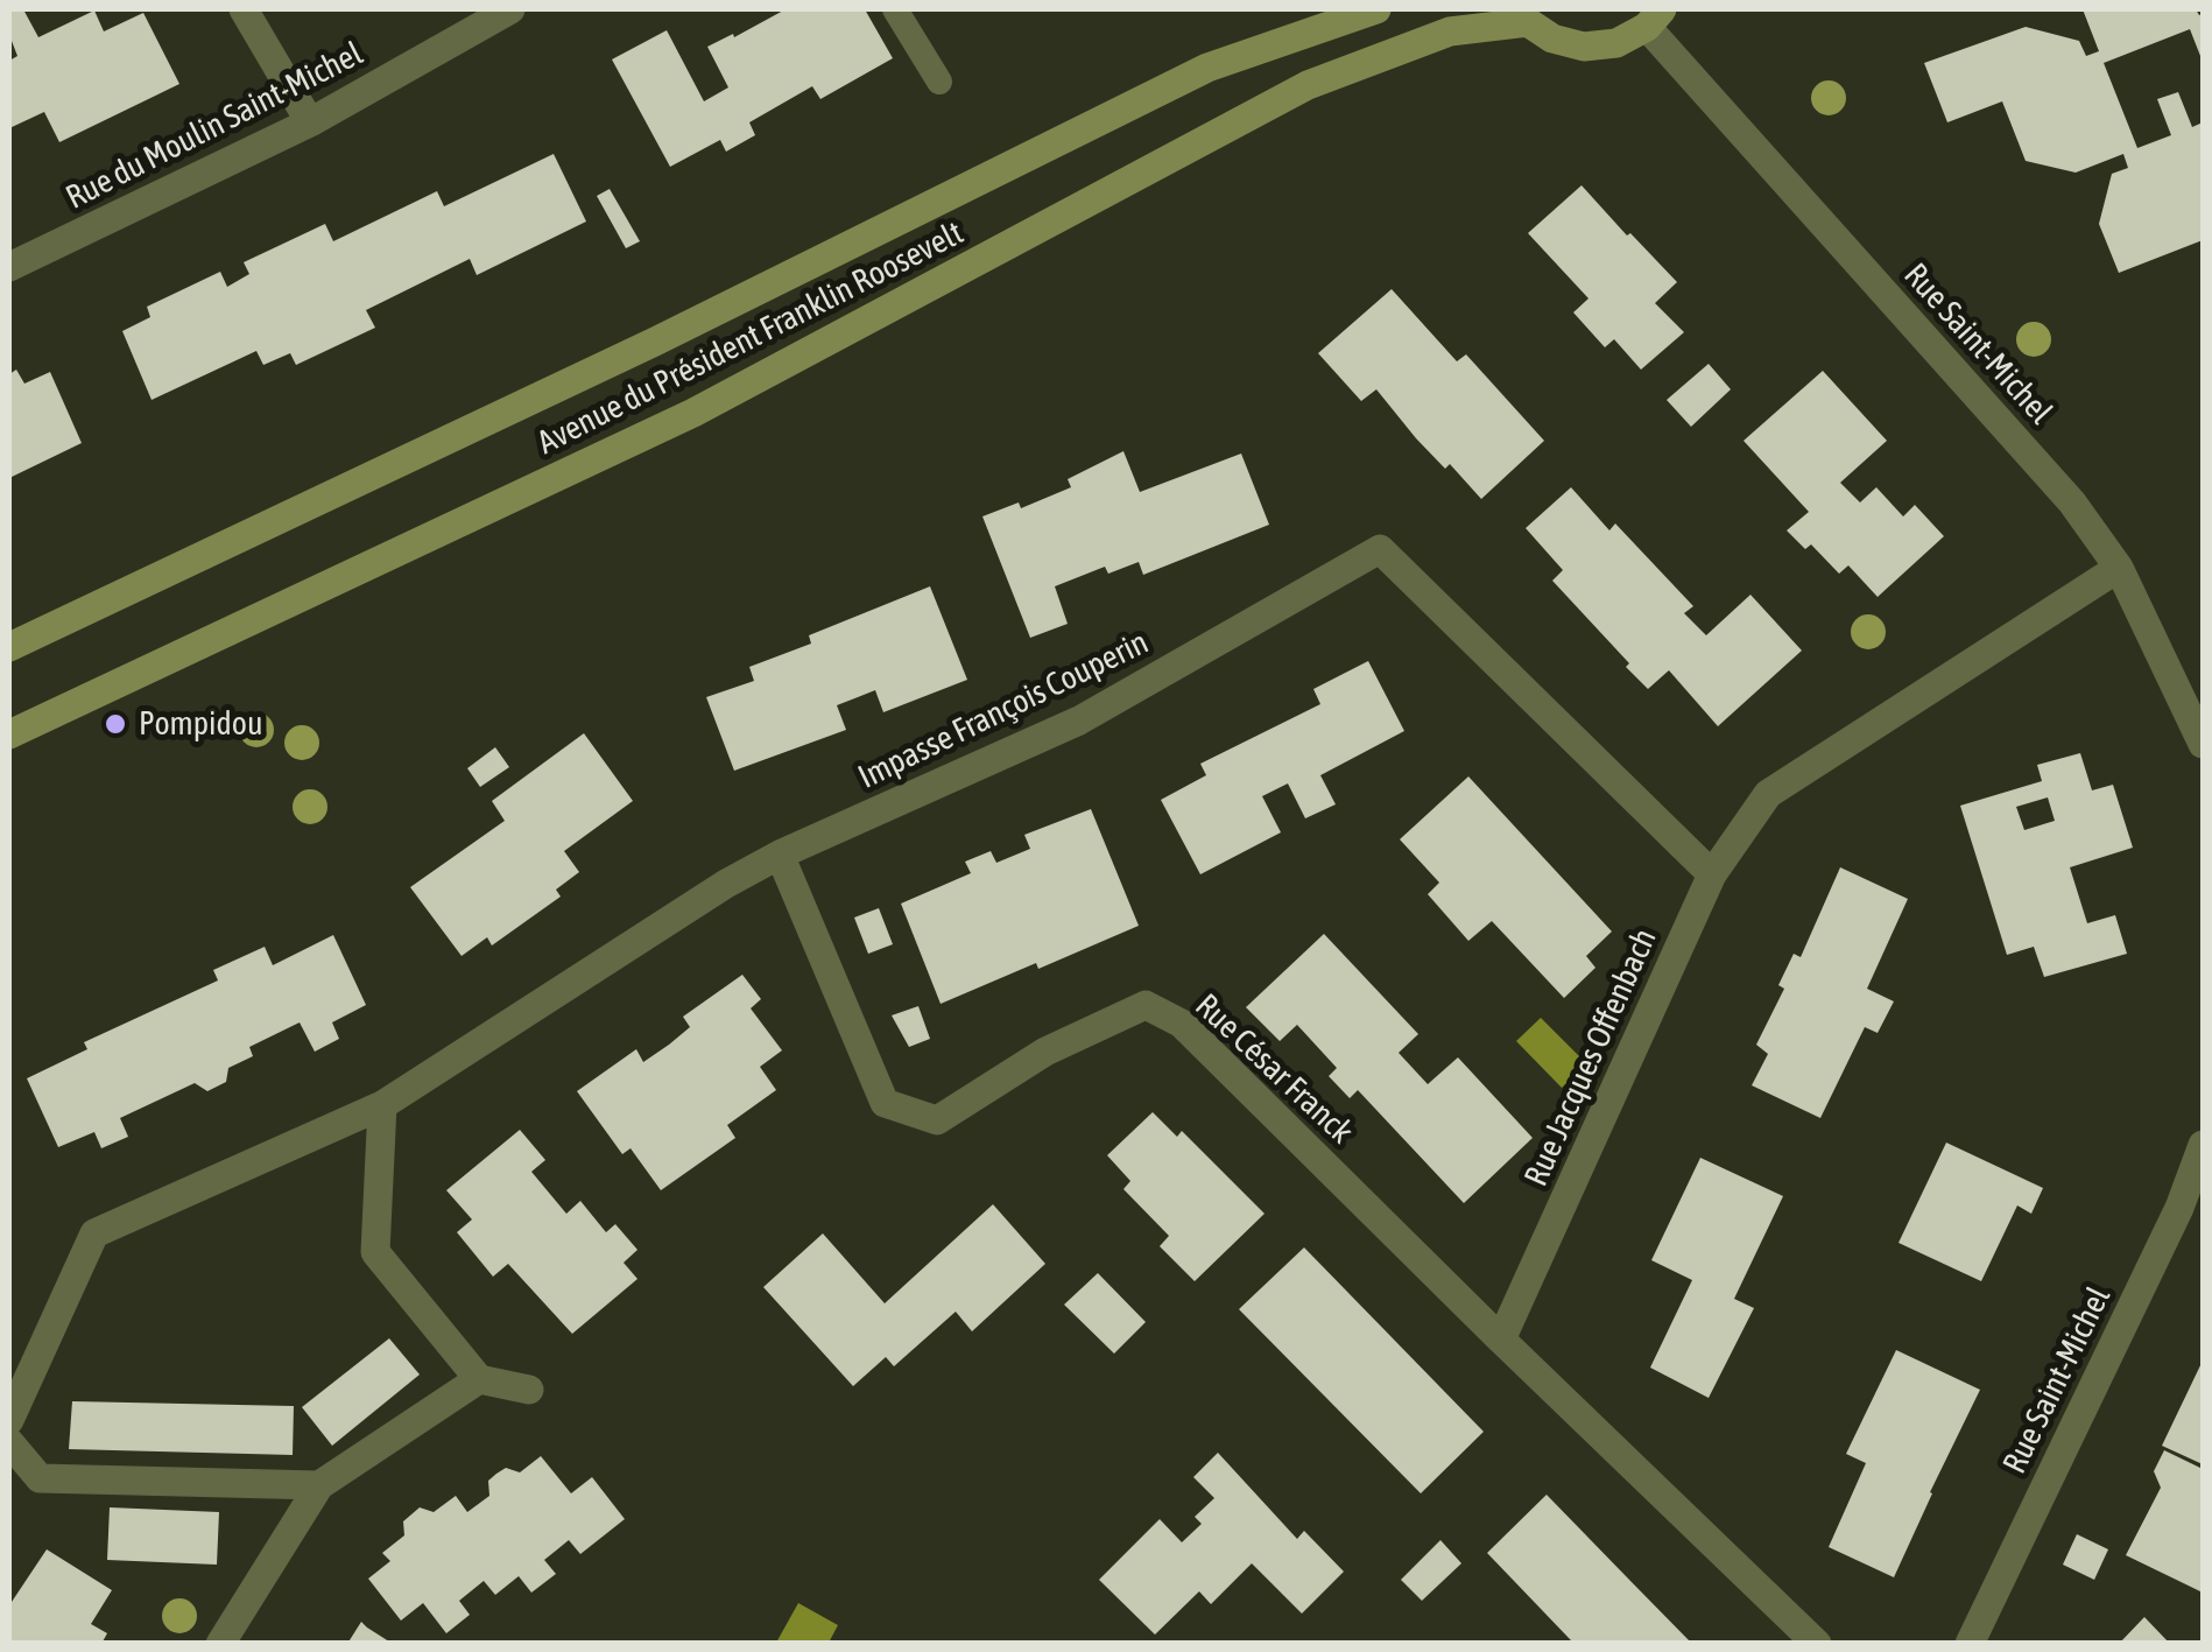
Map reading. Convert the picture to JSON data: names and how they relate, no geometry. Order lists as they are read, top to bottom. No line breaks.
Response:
{"streets":{"main road":["Avenue du Président Franklin Roosevelt"],"street":["Rue du Moulin Saint-Michel","Rue Saint-Michel","Impasse François Couperin","Rue Jacques Offenbach","Rue César Franck"]},"crossings":[["Rue Saint-Michel","Rue Jacques Offenbach"],["Impasse François Couperin","Rue Jacques Offenbach"],["Impasse François Couperin","Rue César Franck"],["Rue Jacques Offenbach","Rue César Franck"]],"places":["Pompidou"]}
